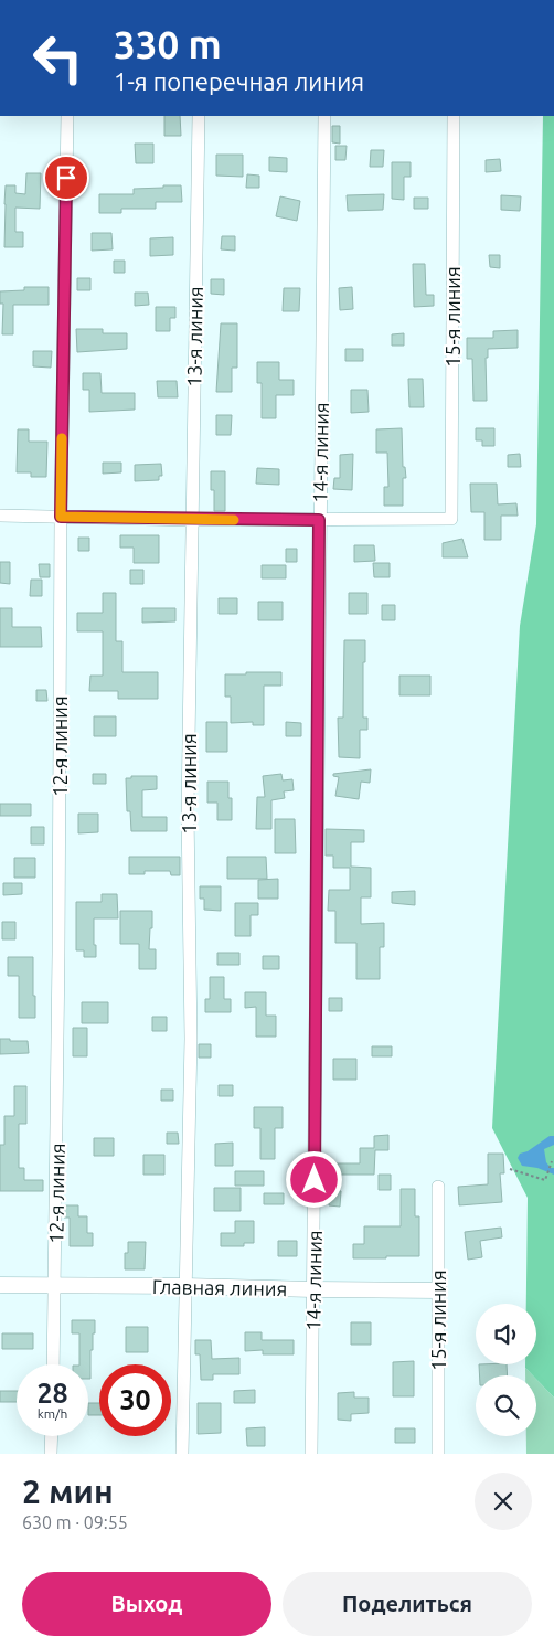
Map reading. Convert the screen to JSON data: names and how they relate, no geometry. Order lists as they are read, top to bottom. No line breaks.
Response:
{"streets":{"street":["15-я линия","13-я линия","14-я линия","12-я линия","Главная линия"]},"crossings":[["15-я линия","14-я линия"],["15-я линия","Главная линия"],["13-я линия","Главная линия"],["14-я линия","Главная линия"],["12-я линия","Главная линия"]],"page":{"turn":["330 m","1-я поперечная линия"],"speed":"28 km/h","limit":"30","heading":["2 мин","630 m · 09:55"],"buttons":["Выход","Поделиться"]}}
